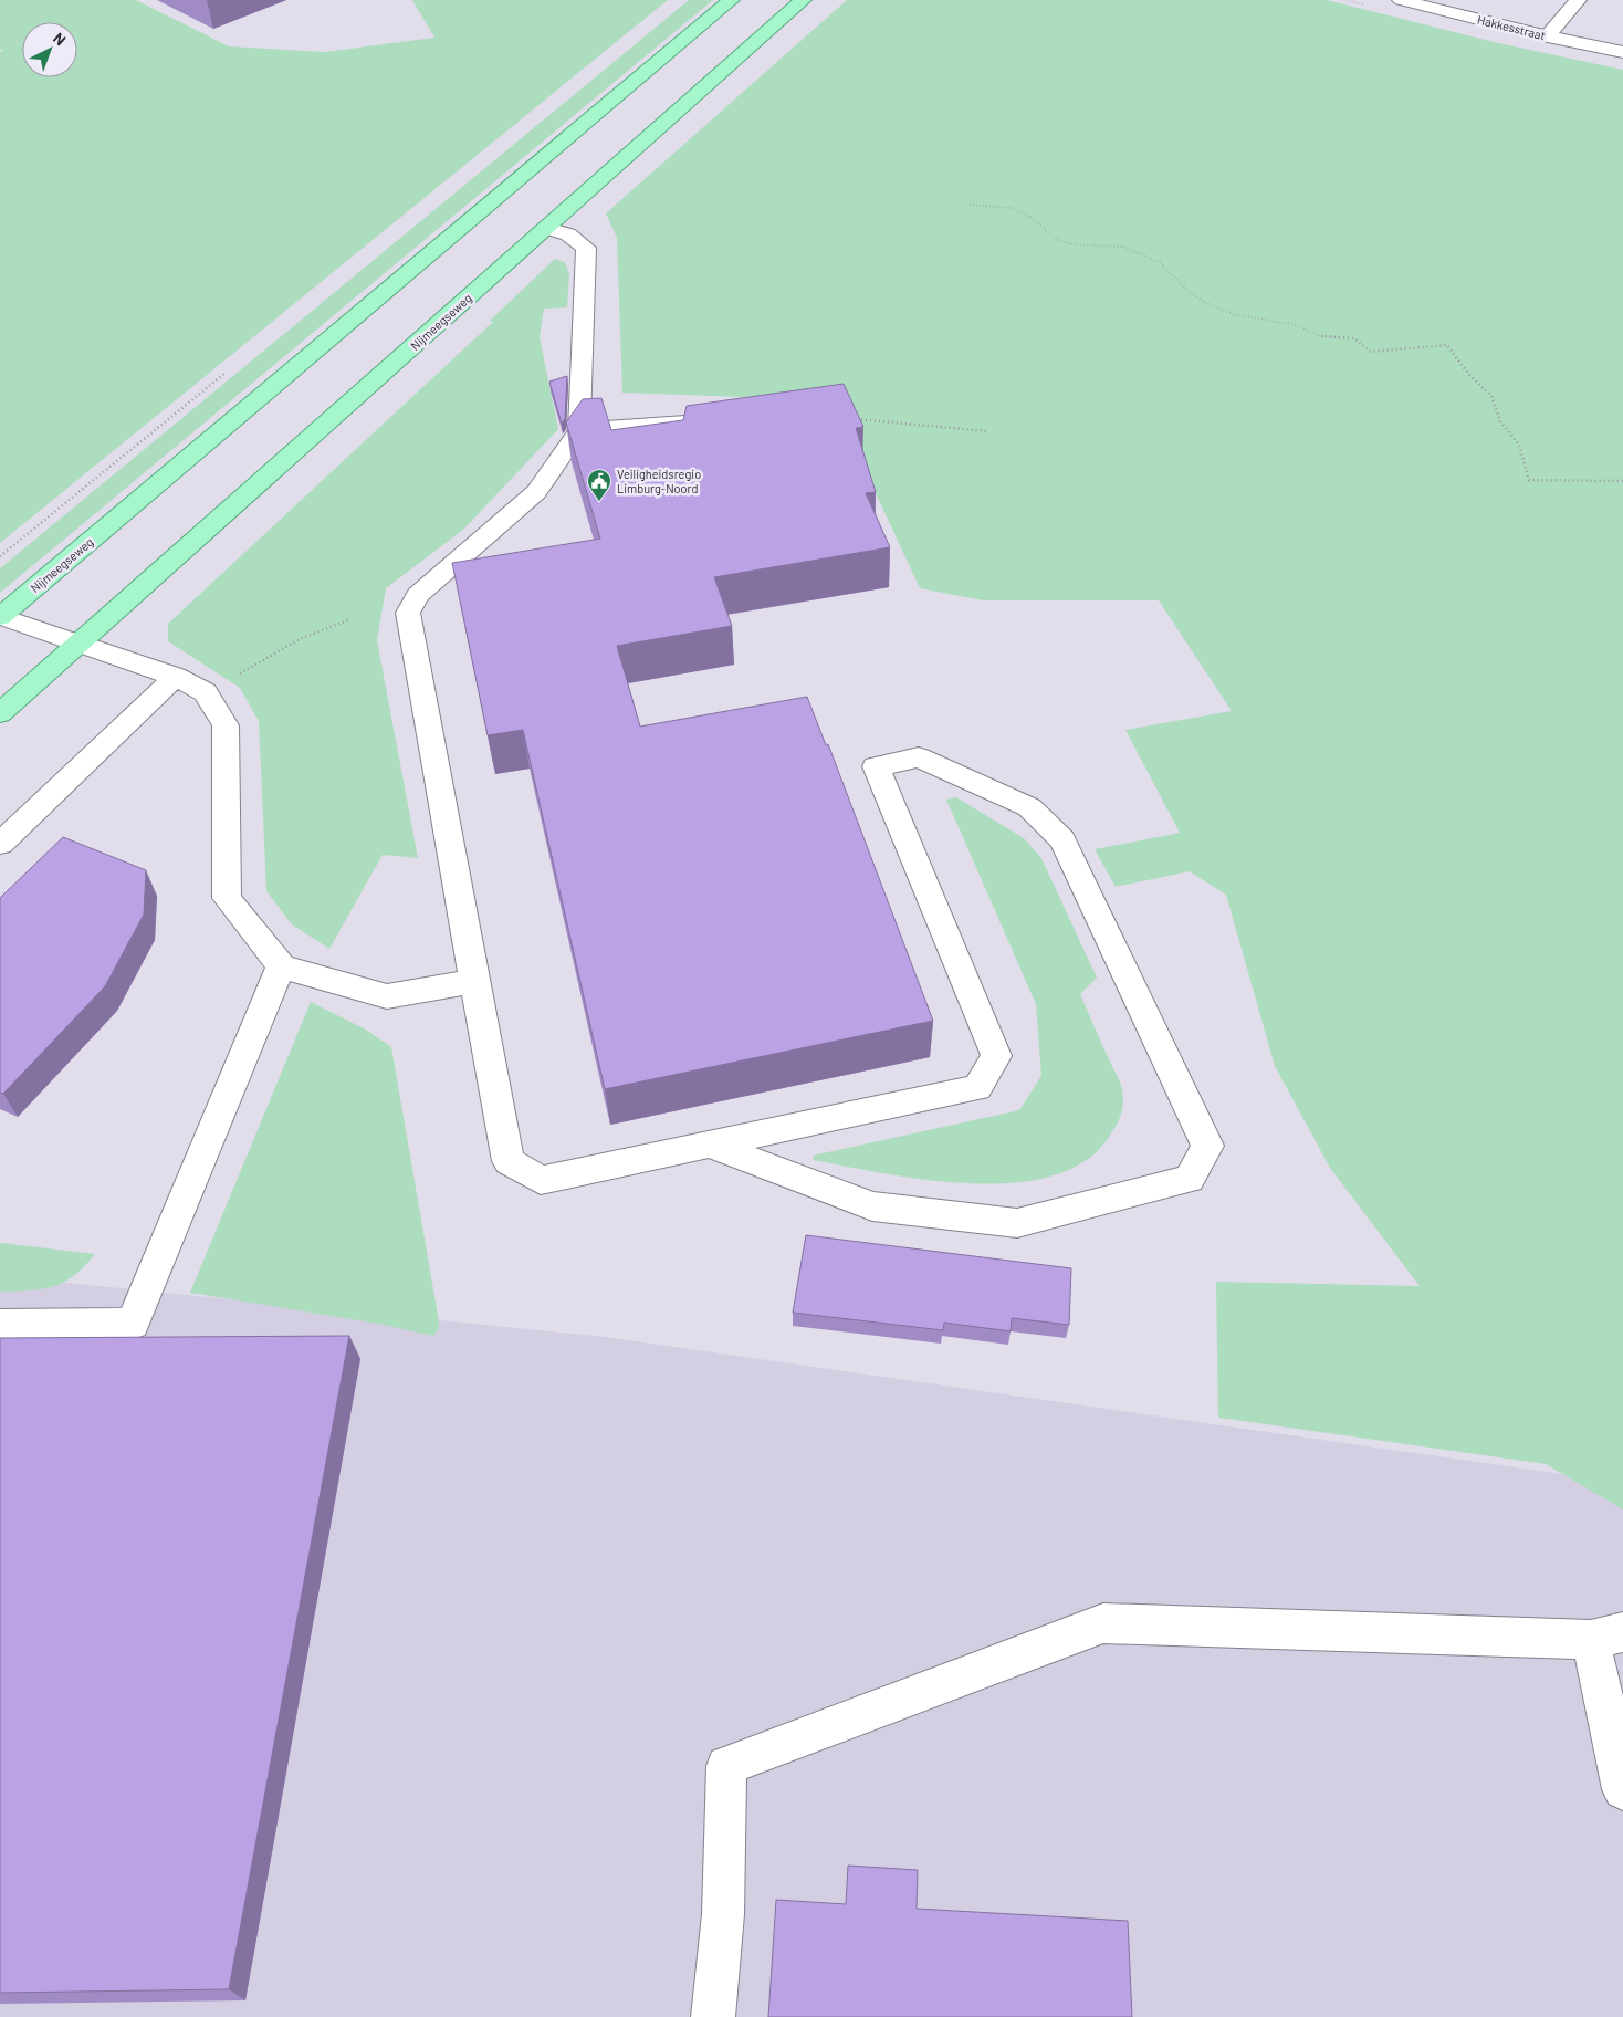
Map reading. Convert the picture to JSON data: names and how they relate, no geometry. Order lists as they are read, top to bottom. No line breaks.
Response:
{"streets":{"main road":["Nijmeegseweg"],"street":["Hakkesstraat"]},"places":{"public building":["Veiligheidsregio Limburg-Noord"]},"north":"top right"}
